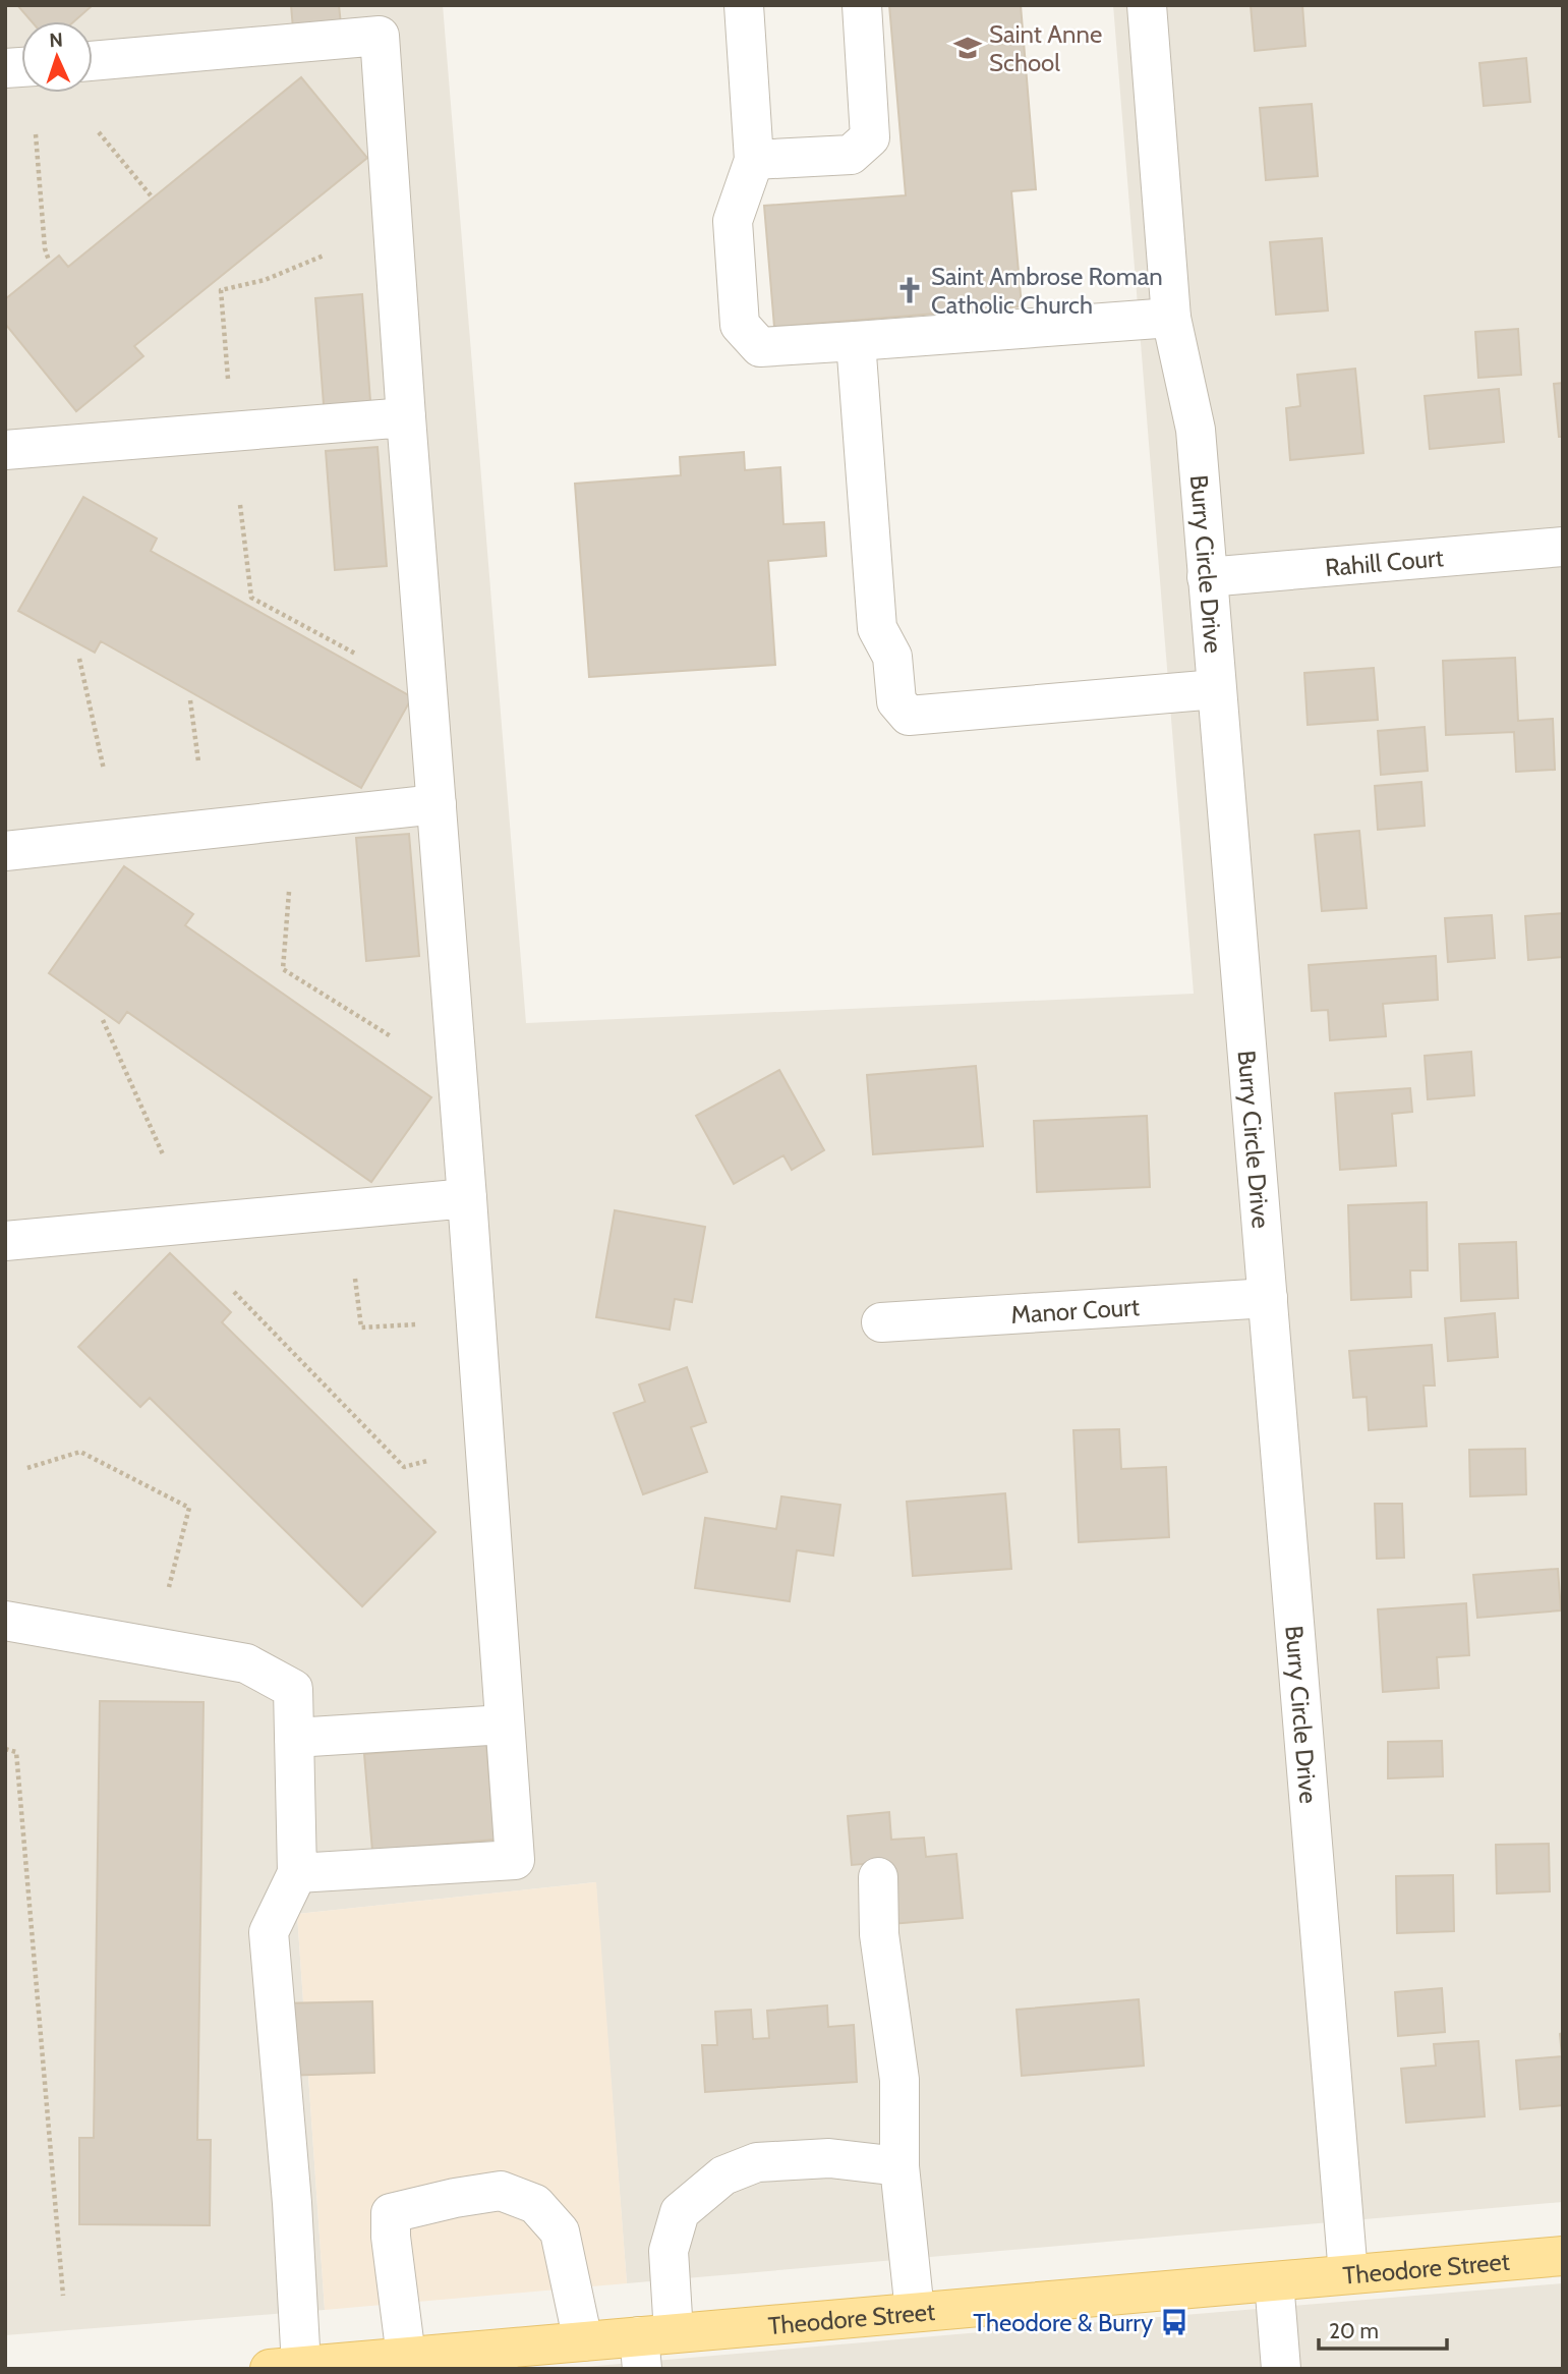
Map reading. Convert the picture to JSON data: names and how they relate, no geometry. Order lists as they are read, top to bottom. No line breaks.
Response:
{"streets":{"main road":["Theodore Street"],"street":["Rahill Court","Burry Circle Drive","Manor Court"]},"crossings":[["Rahill Court","Burry Circle Drive"],["Burry Circle Drive","Manor Court"],["Burry Circle Drive","Theodore Street"]],"places":{"school or university":["Saint Anne School"],"church":["Saint Ambrose Roman Catholic Church"],"bus stop":["Theodore & Burry"]},"scale_bar":"20 m","north":"top"}
